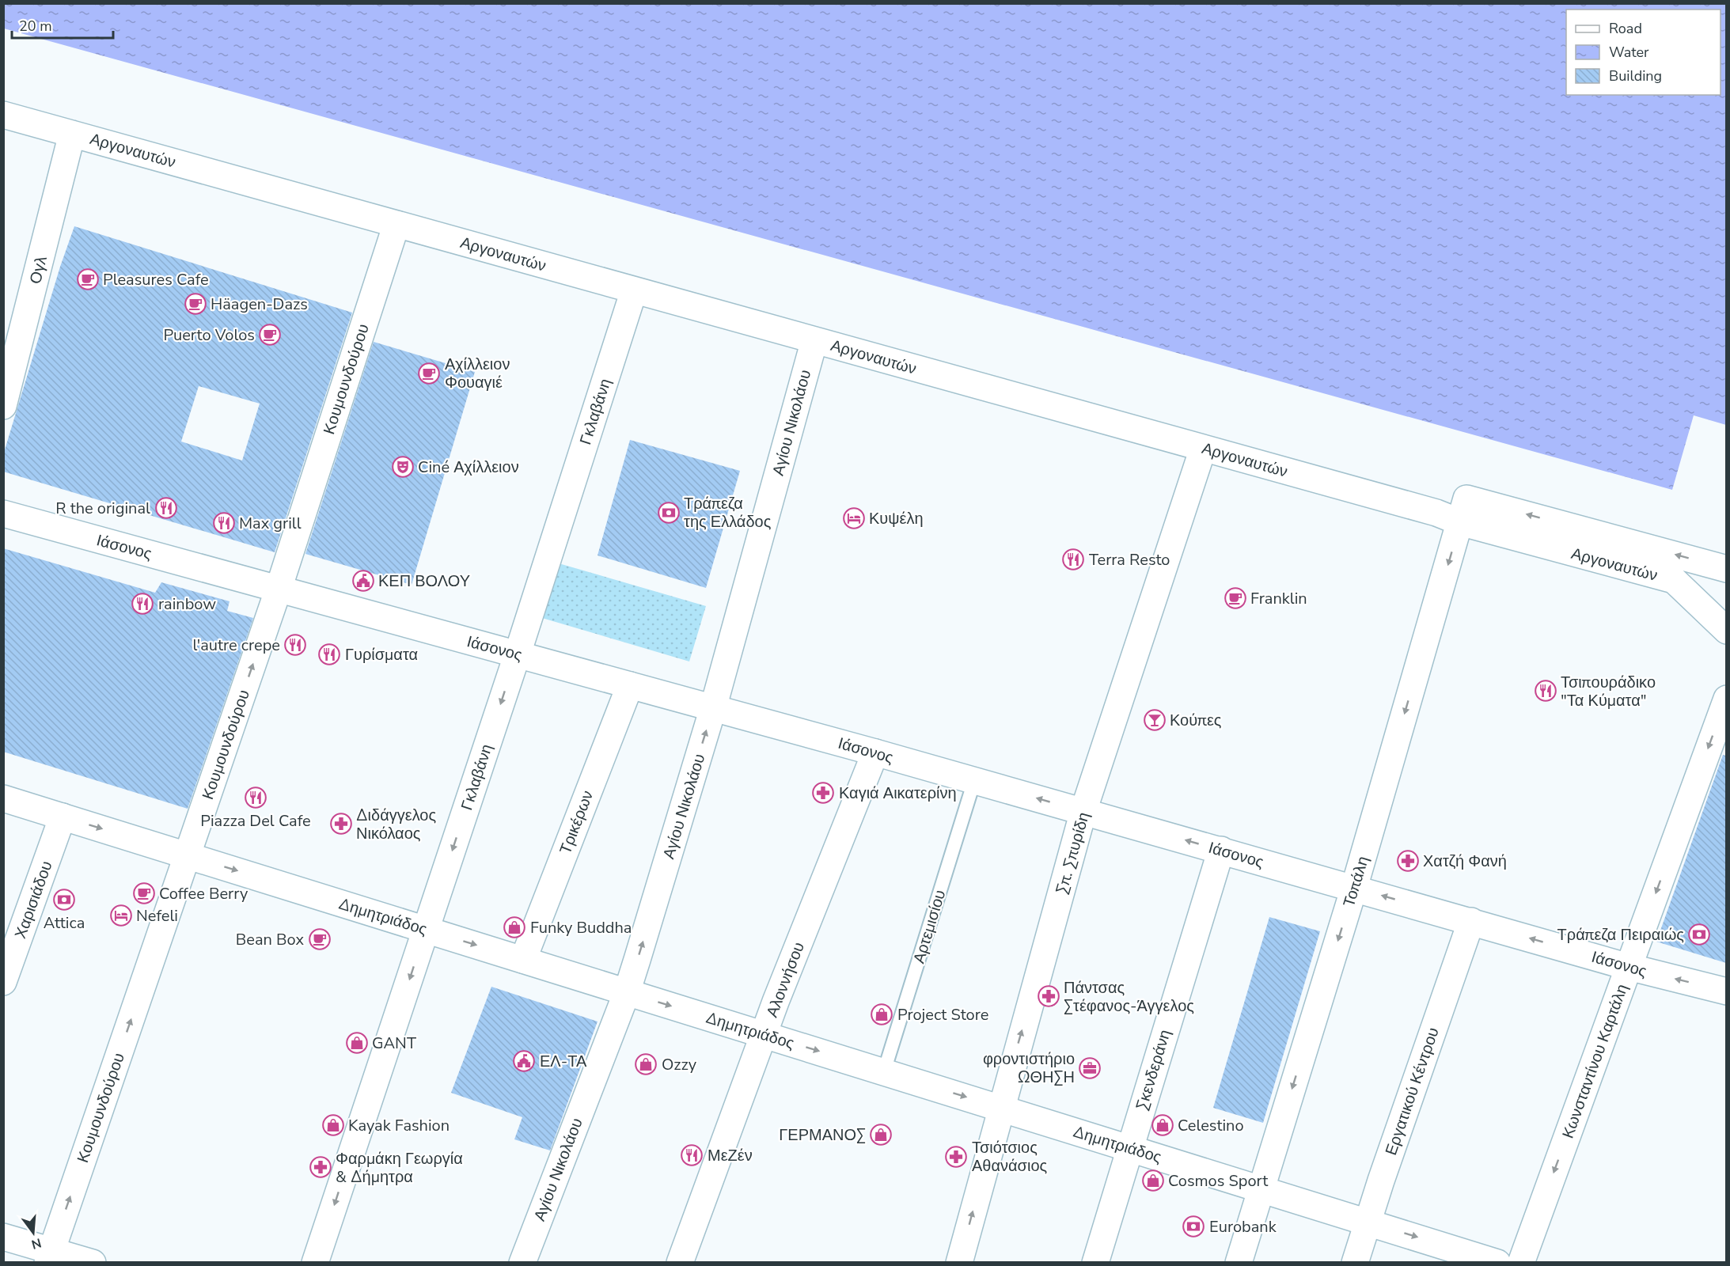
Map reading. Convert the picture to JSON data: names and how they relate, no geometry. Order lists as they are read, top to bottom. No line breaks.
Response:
{"streets":{"street":["Αργοναυτών","Ογλ","Κουμουνδούρου","Γκλαβάνη","Αγίου Νικολάου","Ιάσονος","Τρικέρων","Σπ. Σπυρίδη","Τοπάλη","Χαρισιάδου","Δημητριάδος","Αλοννήσου","Κωνσταντίνου Καρτάλη","Σκενδεράνη","Εργατικού Κέντρου"],"lane":["Αρτεμισίου"]},"crossings":[["Αργοναυτών","Ογλ"],["Αργοναυτών","Κουμουνδούρου"],["Αργοναυτών","Γκλαβάνη"],["Αργοναυτών","Αγίου Νικολάου"],["Αργοναυτών","Σπ. Σπυρίδη"],["Αργοναυτών","Τοπάλη"],["Κουμουνδούρου","Ιάσονος"],["Κουμουνδούρου","Δημητριάδος"],["Γκλαβάνη","Ιάσονος"],["Γκλαβάνη","Δημητριάδος"],["Αγίου Νικολάου","Ιάσονος"],["Αγίου Νικολάου","Δημητριάδος"],["Ιάσονος","Τρικέρων"],["Ιάσονος","Σπ. Σπυρίδη"],["Ιάσονος","Τοπάλη"],["Ιάσονος","Αρτεμισίου"],["Ιάσονος","Αλοννήσου"],["Ιάσονος","Κωνσταντίνου Καρτάλη"],["Ιάσονος","Σκενδεράνη"],["Ιάσονος","Εργατικού Κέντρου"],["Τρικέρων","Δημητριάδος"],["Σπ. Σπυρίδη","Δημητριάδος"],["Τοπάλη","Δημητριάδος"],["Χαρισιάδου","Δημητριάδος"],["Δημητριάδος","Αρτεμισίου"],["Δημητριάδος","Αλοννήσου"],["Δημητριάδος","Σκενδεράνη"],["Δημητριάδος","Εργατικού Κέντρου"]],"one_way":["Κουμουνδούρου","Γκλαβάνη","Ιάσονος","Σπ. Σπυρίδη","Τοπάλη","Δημητριάδος","Κωνσταντίνου Καρτάλη"],"places":{"cafe":["Pleasures Cafe","Häagen-Dazs","Puerto Volos","Αχίλλειον Φουαγιέ","Franklin","Coffee Berry","Bean Box"],"theatre":["Ciné Αχίλλειον"],"restaurant":["R the original","Max grill","Terra Resto","rainbow","l'autre crepe","Γυρίσματα","Τσιπουράδικο \"Τα Κύματα\"","Piazza Del Cafe","ΜεΖέν"],"bank":["Τράπεζα της Ελλάδος","Attica","Τράπεζα Πειραιώς","Eurobank"],"hotel":["Κυψέλη","Nefeli"],"public building":["ΚΕΠ ΒΟΛΟΥ","ΕΛ-ΤΑ"],"bar":["Κούπες"],"pharmacy":["Καγιά Αικατερίνη","Διδάγγελος Νικόλαος","Χατζή Φανή","Πάντσας Στέφανος-Άγγελος","Τσιότσιος Αθανάσιος","Φαρμάκη Γεωργία & Δήμητρα"],"shop":["Funky Buddha","Project Store","GANT","Ozzy","Kayak Fashion","Celestino","ΓΕΡΜΑΝΟΣ","Cosmos Sport"],"office":["φροντιστήριο ΩΘΗΣΗ"]},"legend":["Road","Water","Building"],"scale_bar":"20 m","north":"bottom"}
